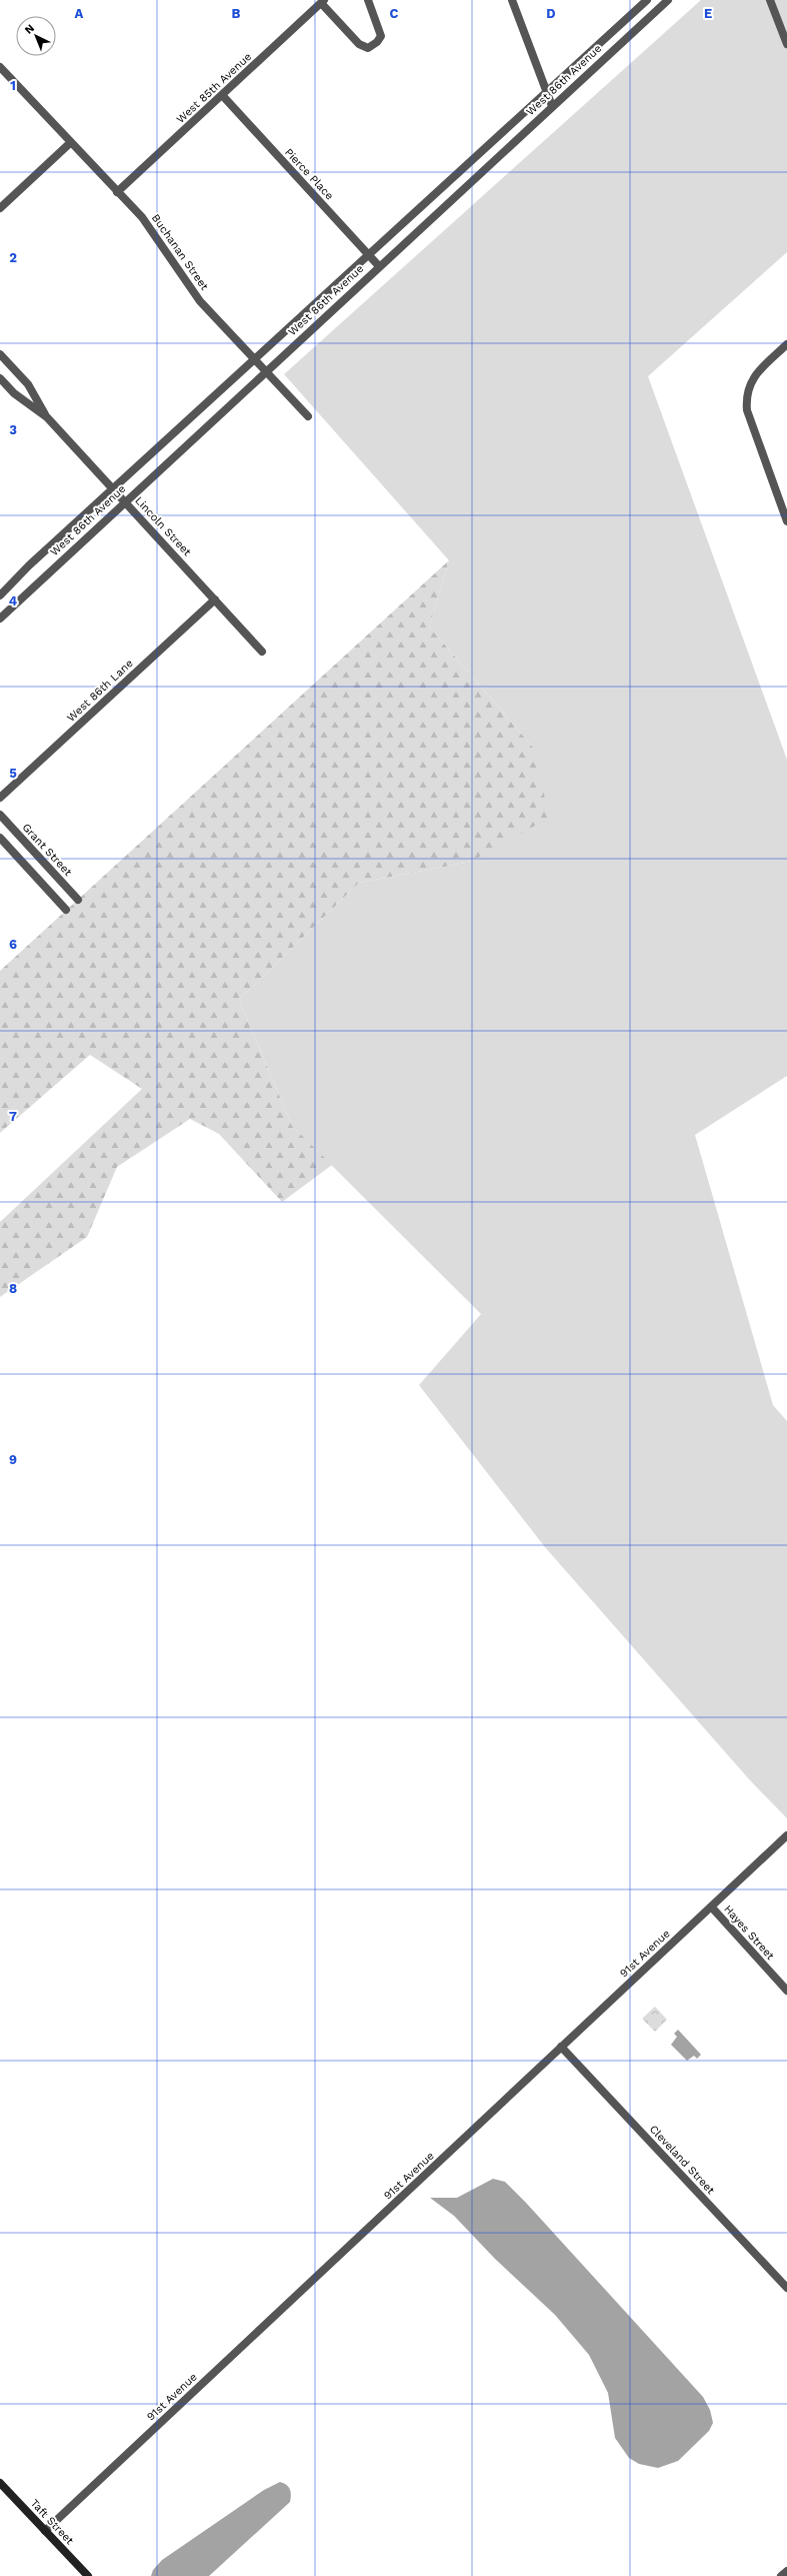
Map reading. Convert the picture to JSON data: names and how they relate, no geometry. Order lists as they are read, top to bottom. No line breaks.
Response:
{"streets":{"main road":["Taft Street"],"street":["West 86th Avenue","West 85th Avenue","Pierce Place","Buchanan Street","Lincoln Street","West 86th Lane","Grant Street","Hayes Street","91st Avenue","Cleveland Street"]},"crossings":[["West 86th Avenue","Pierce Place"],["West 86th Avenue","Buchanan Street"],["West 86th Avenue","Lincoln Street"],["West 85th Avenue","Pierce Place"],["West 85th Avenue","Buchanan Street"],["Lincoln Street","West 86th Lane"],["Hayes Street","91st Avenue"],["91st Avenue","Cleveland Street"],["91st Avenue","Taft Street"]],"north":"top left","grid":{"columns":["A","B","C","D","E"],"rows":["1","2","3","4","5","6","7","8","9"]}}
